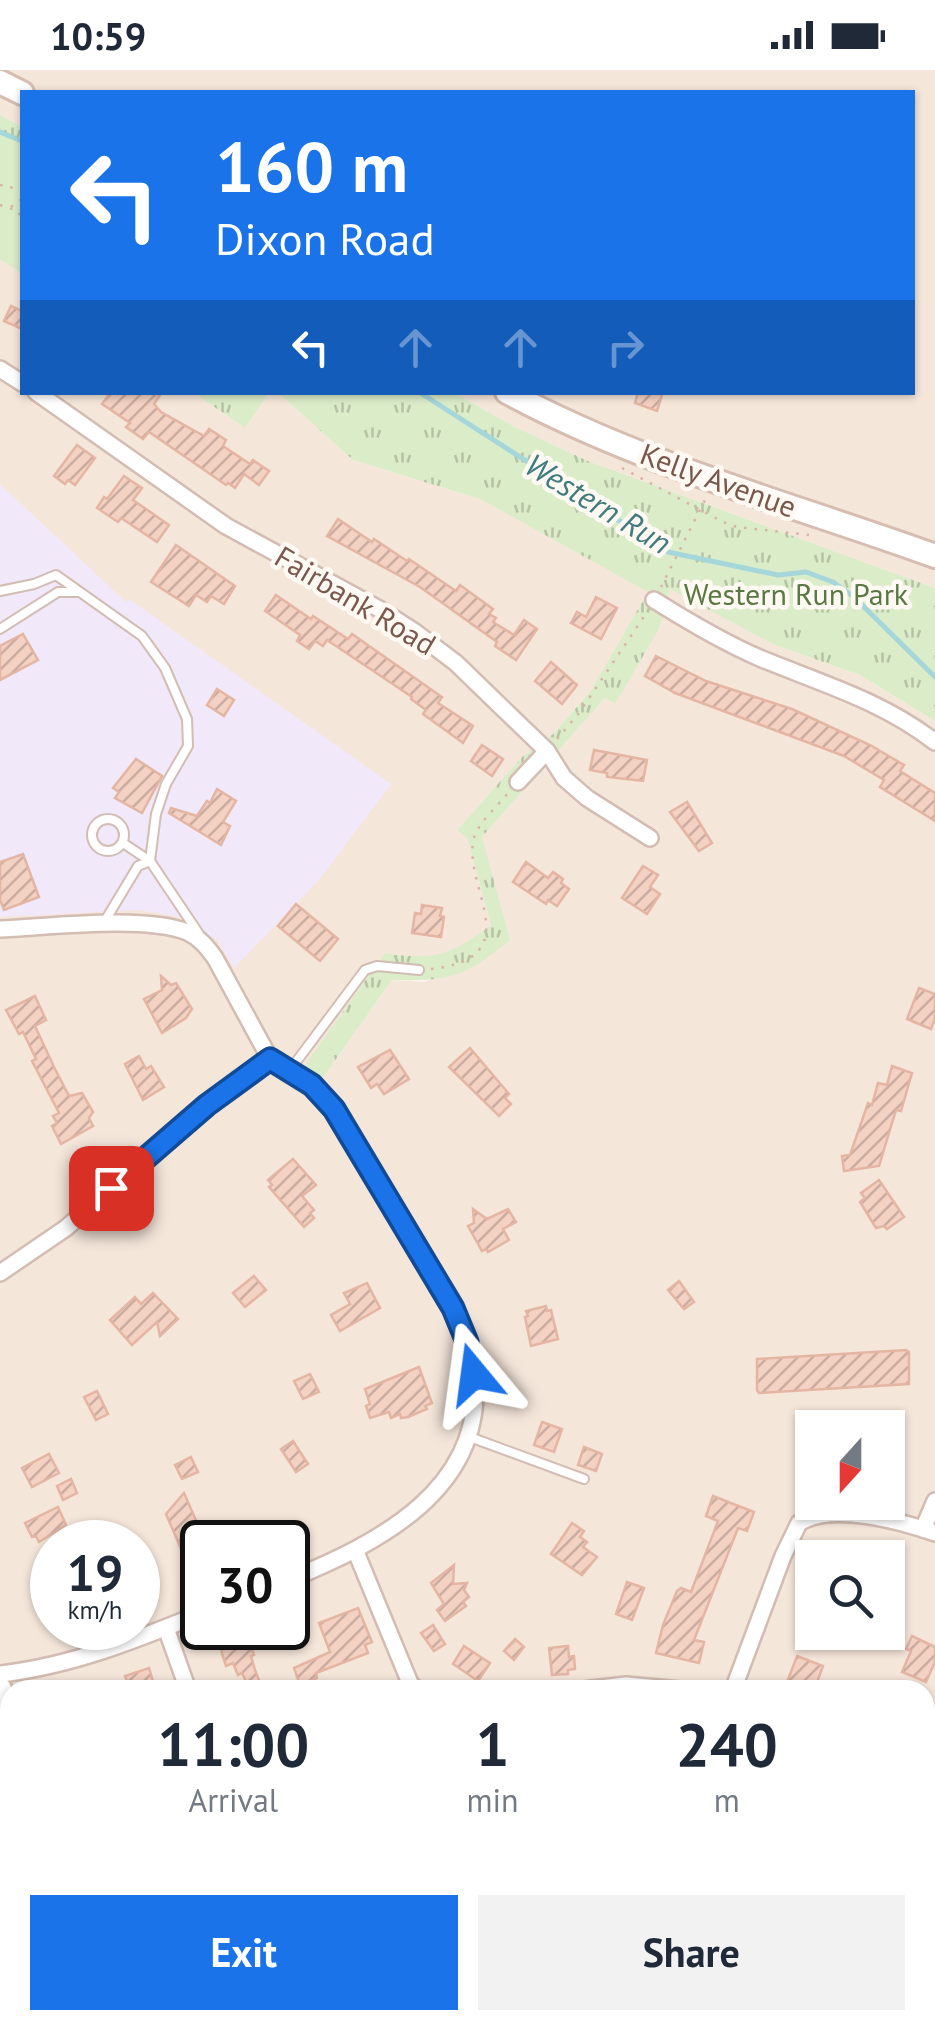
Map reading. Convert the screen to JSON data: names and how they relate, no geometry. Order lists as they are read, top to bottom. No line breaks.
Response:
{"streets":{"main road":["Kelly Avenue"],"street":["Fairbank Road"]},"water":["Western Run"],"parks":["Western Run Park"],"north":"bottom","page":{"status":"10:59","turn":["160 m","Dixon Road"],"speed":"19 km/h","limit":"30","eta":["11:00","Arrival","1","min","240","m"],"buttons":["Exit","Share"]}}
